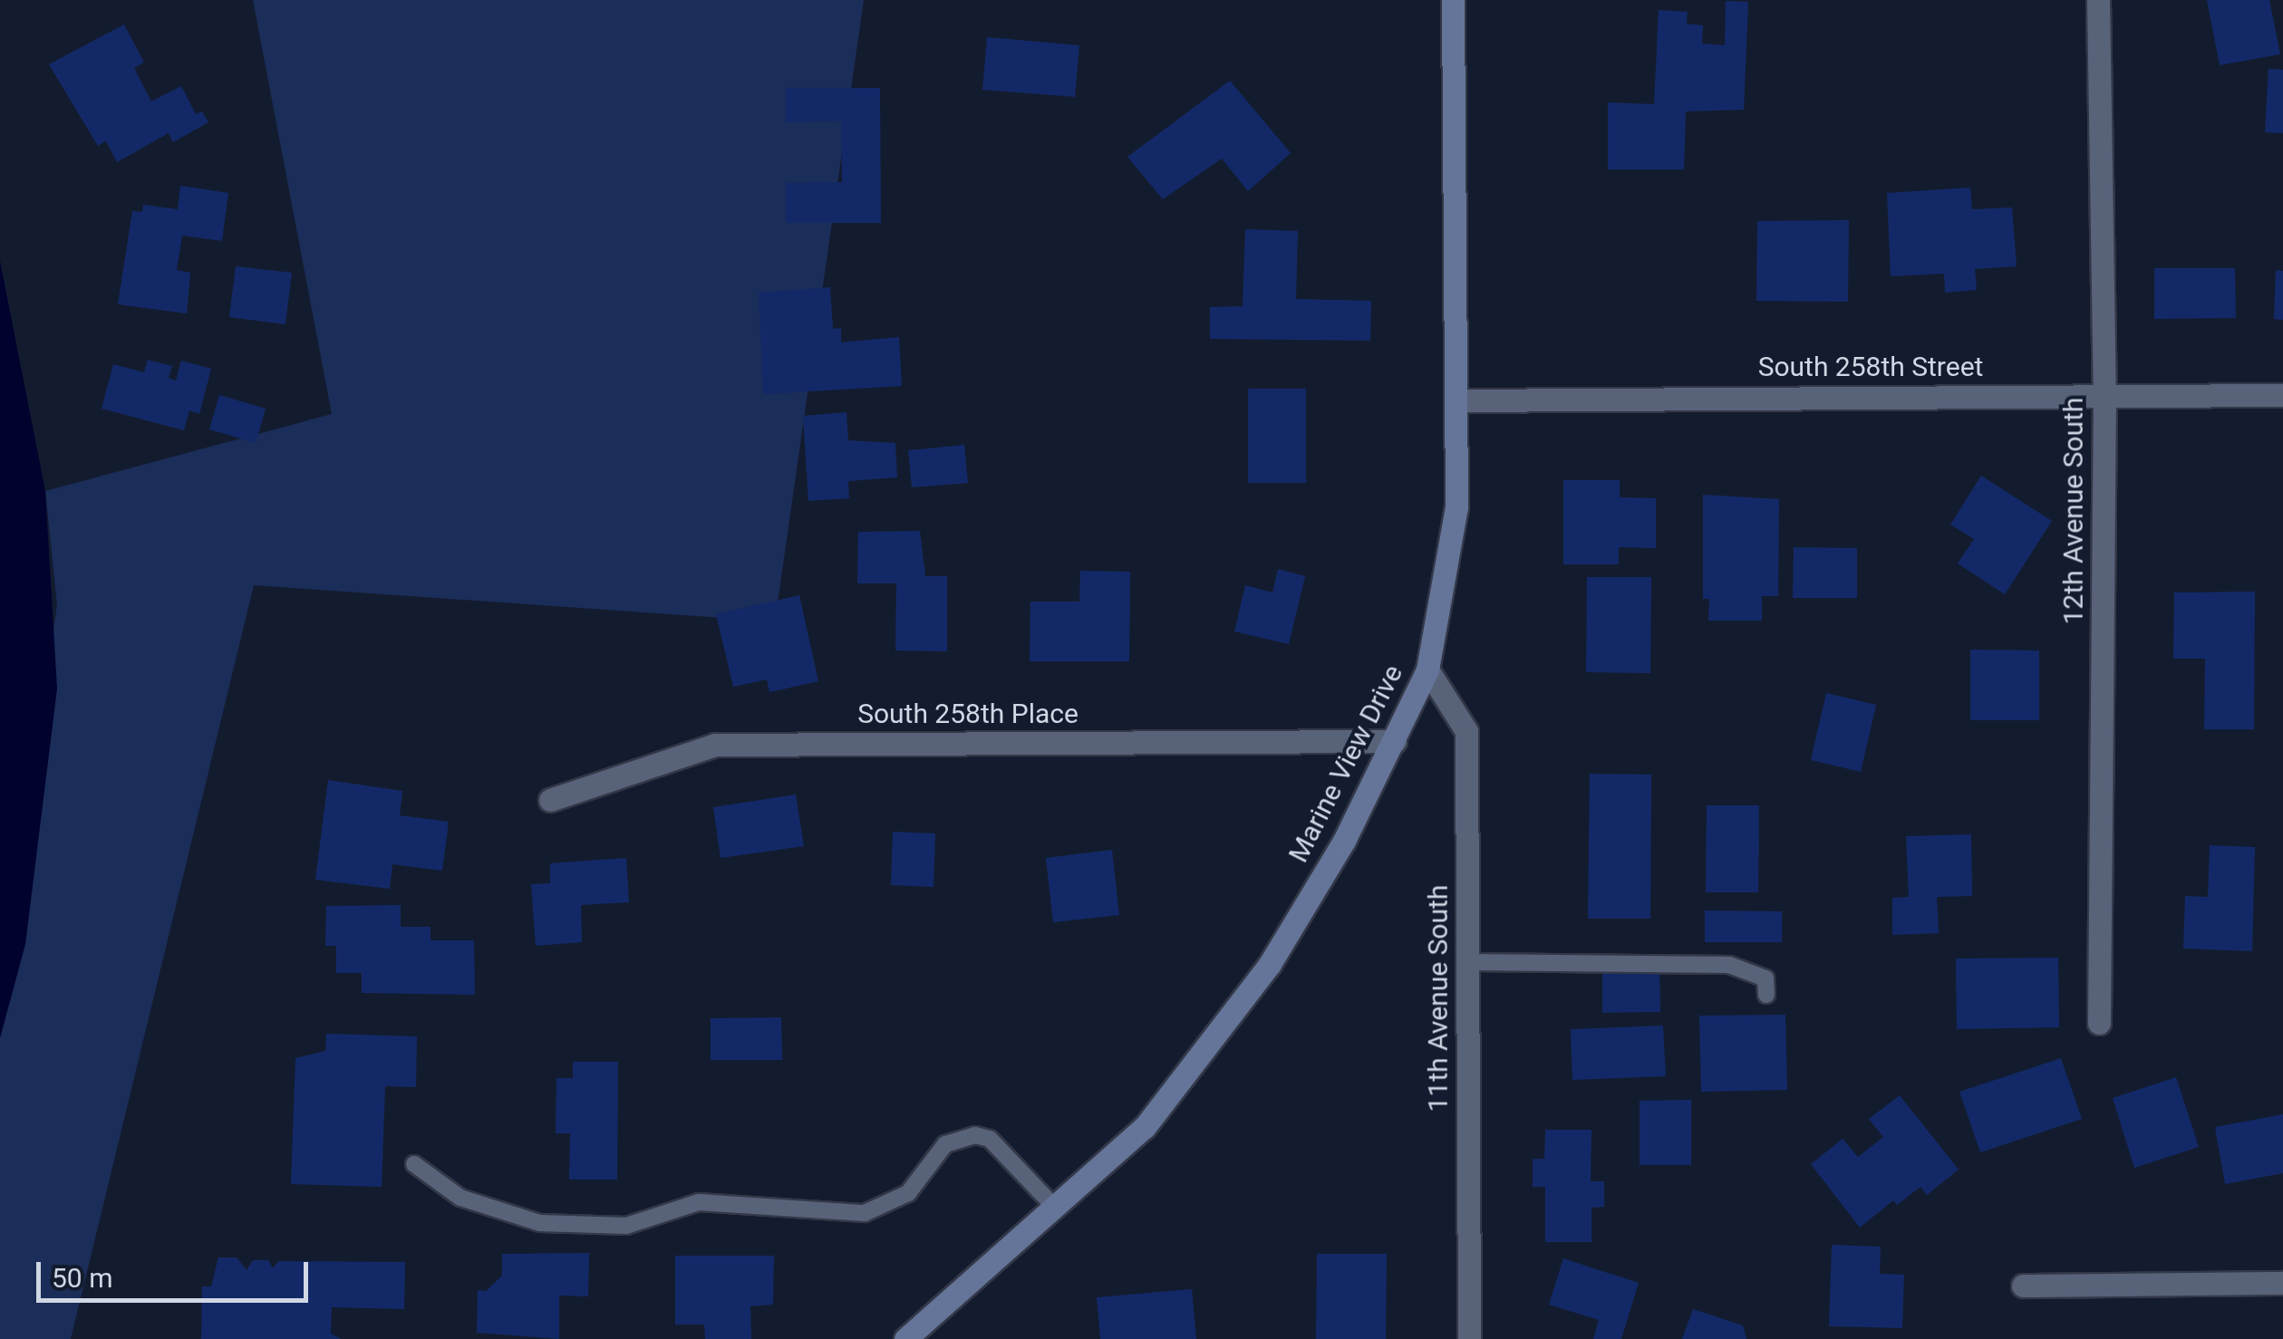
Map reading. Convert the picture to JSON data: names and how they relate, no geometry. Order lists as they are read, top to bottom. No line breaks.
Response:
{"streets":{"main road":["Marine View Drive"],"street":["South 258th Street","12th Avenue South","South 258th Place","11th Avenue South"]},"crossings":[["South 258th Street","12th Avenue South"],["South 258th Street","Marine View Drive"],["South 258th Place","Marine View Drive"],["Marine View Drive","11th Avenue South"]],"scale_bar":"50 m"}
